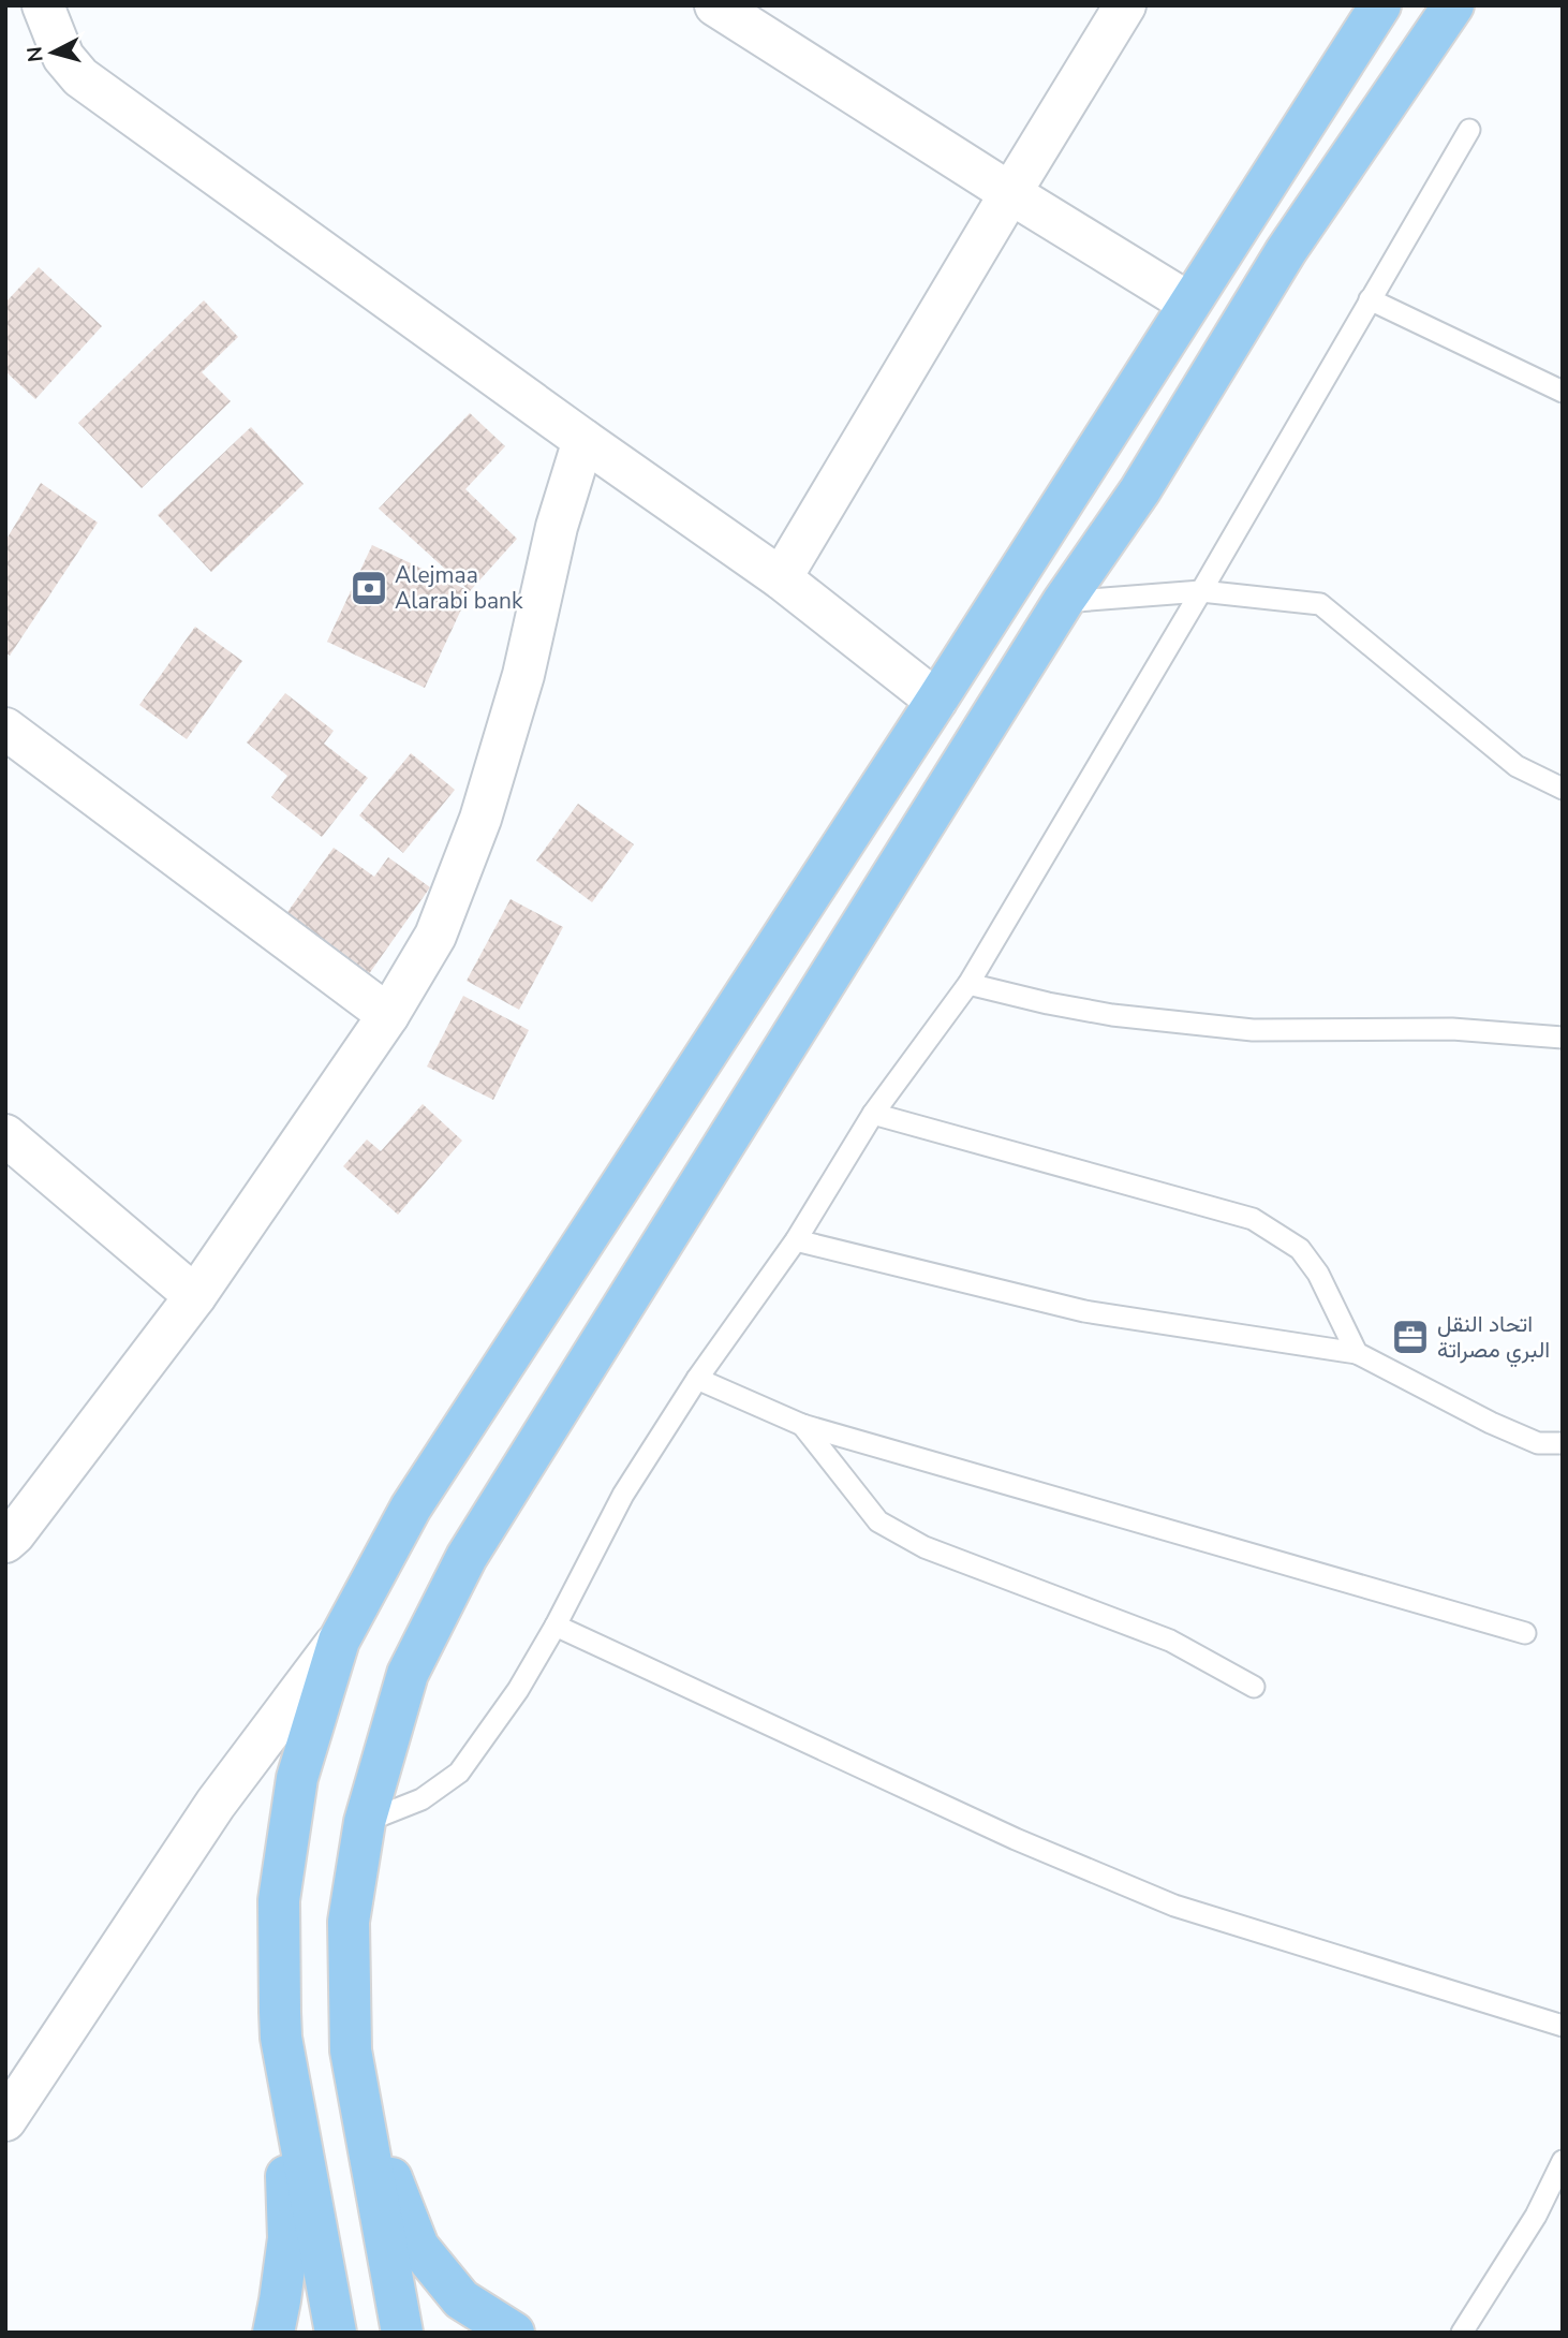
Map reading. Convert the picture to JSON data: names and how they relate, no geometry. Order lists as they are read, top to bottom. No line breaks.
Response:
{"places":{"bank":["Alejmaa Alarabi bank"],"office":["اتحاد النقل البري مصراتة"]},"north":"left"}
